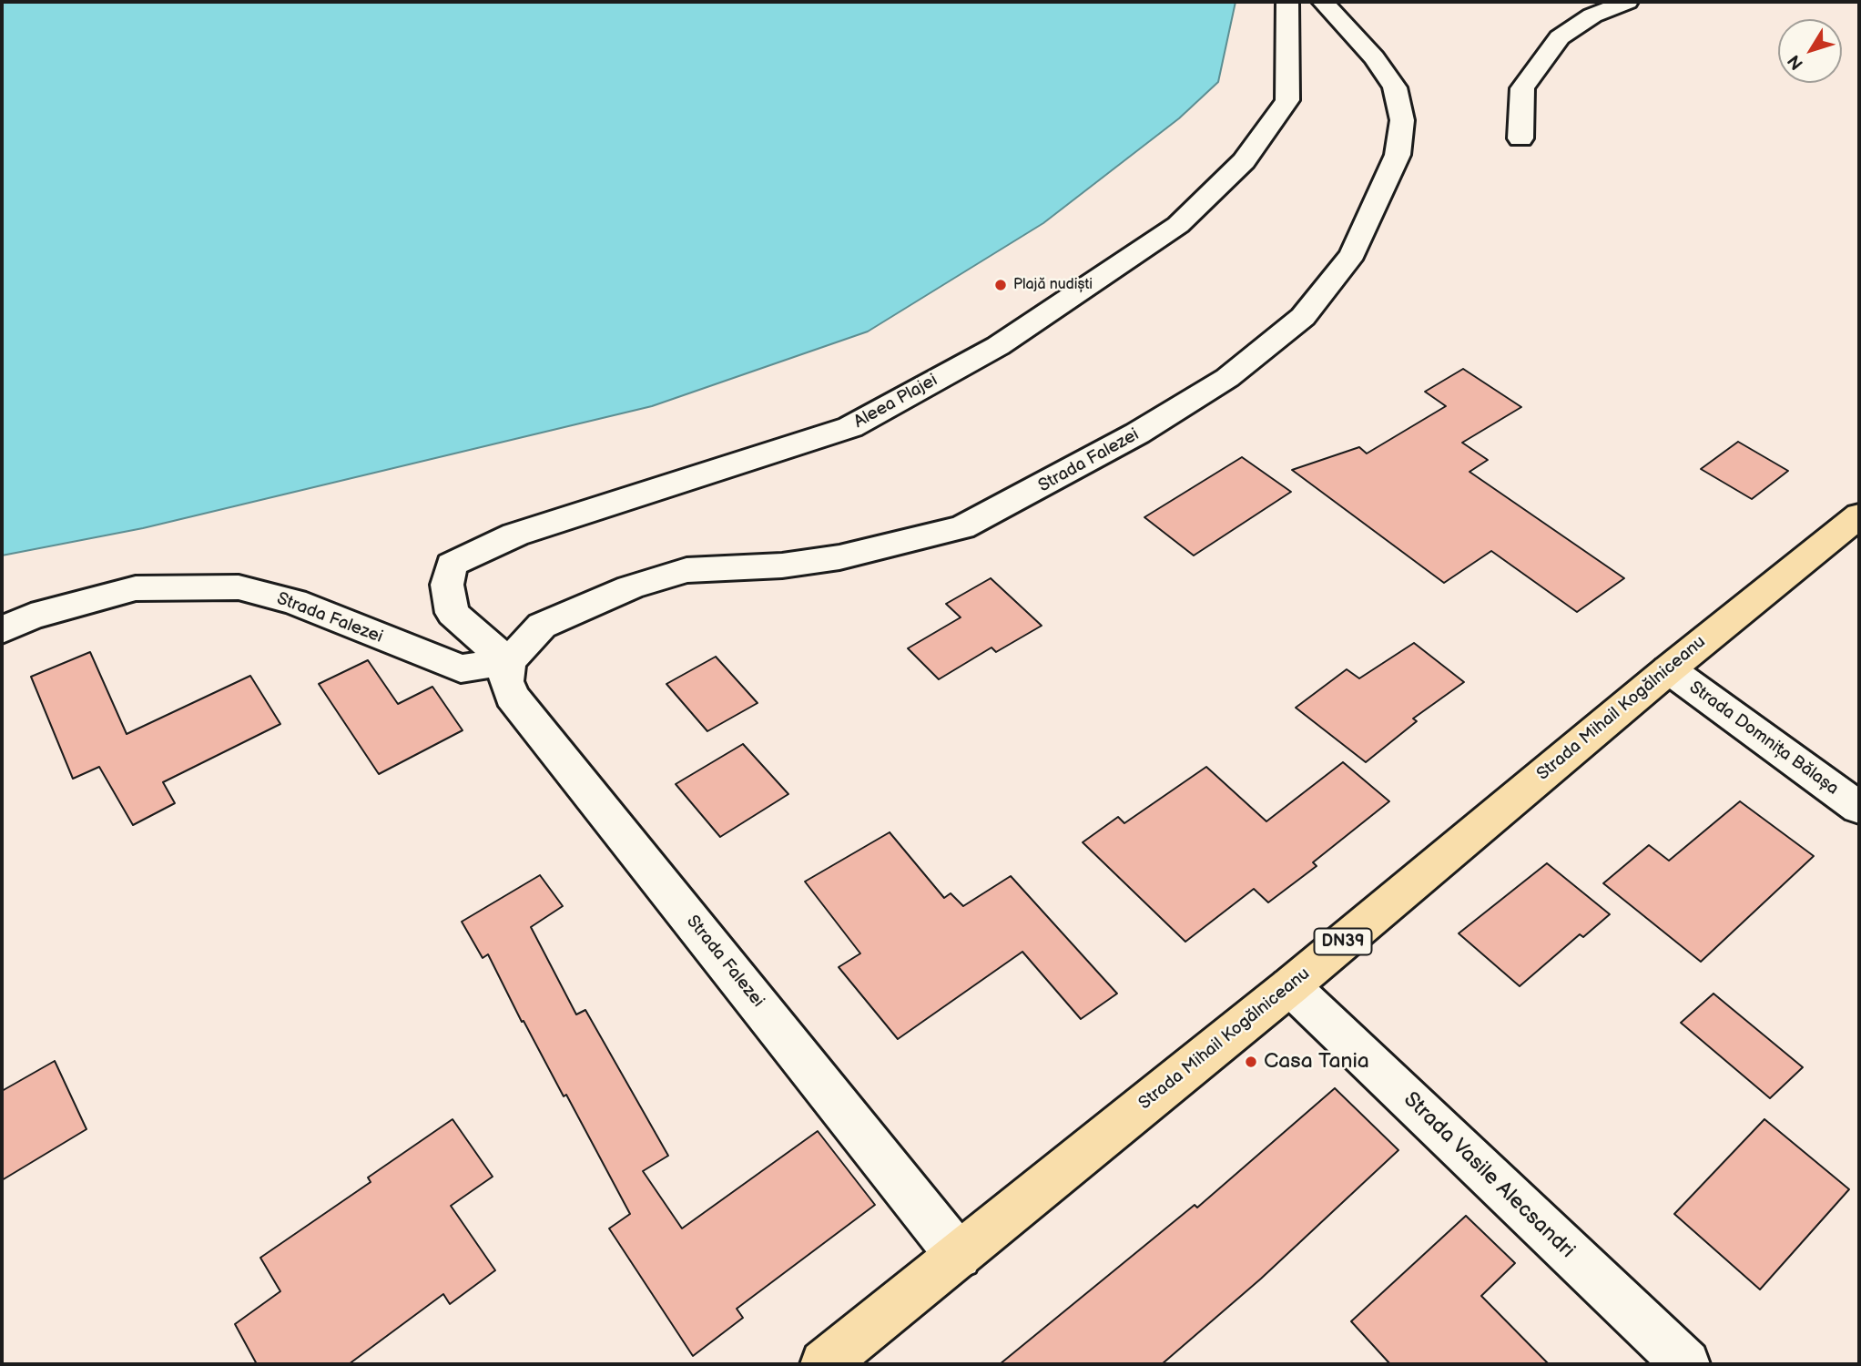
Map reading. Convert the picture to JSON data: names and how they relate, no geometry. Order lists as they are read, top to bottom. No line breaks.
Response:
{"streets":{"highway":["Strada Mihail Kogălniceanu","DN39"],"street":["Aleea Plajei","Strada Falezei","Strada Domnița Bălașa","Strada Vasile Alecsandri"]},"crossings":[["Aleea Plajei","Strada Falezei"],["Strada Falezei","Strada Mihail Kogălniceanu"],["Strada Mihail Kogălniceanu","Strada Domnița Bălașa"],["Strada Mihail Kogălniceanu","Strada Vasile Alecsandri"]],"places":["Plajă nudiști","Casa Tania"],"north":"bottom left"}
